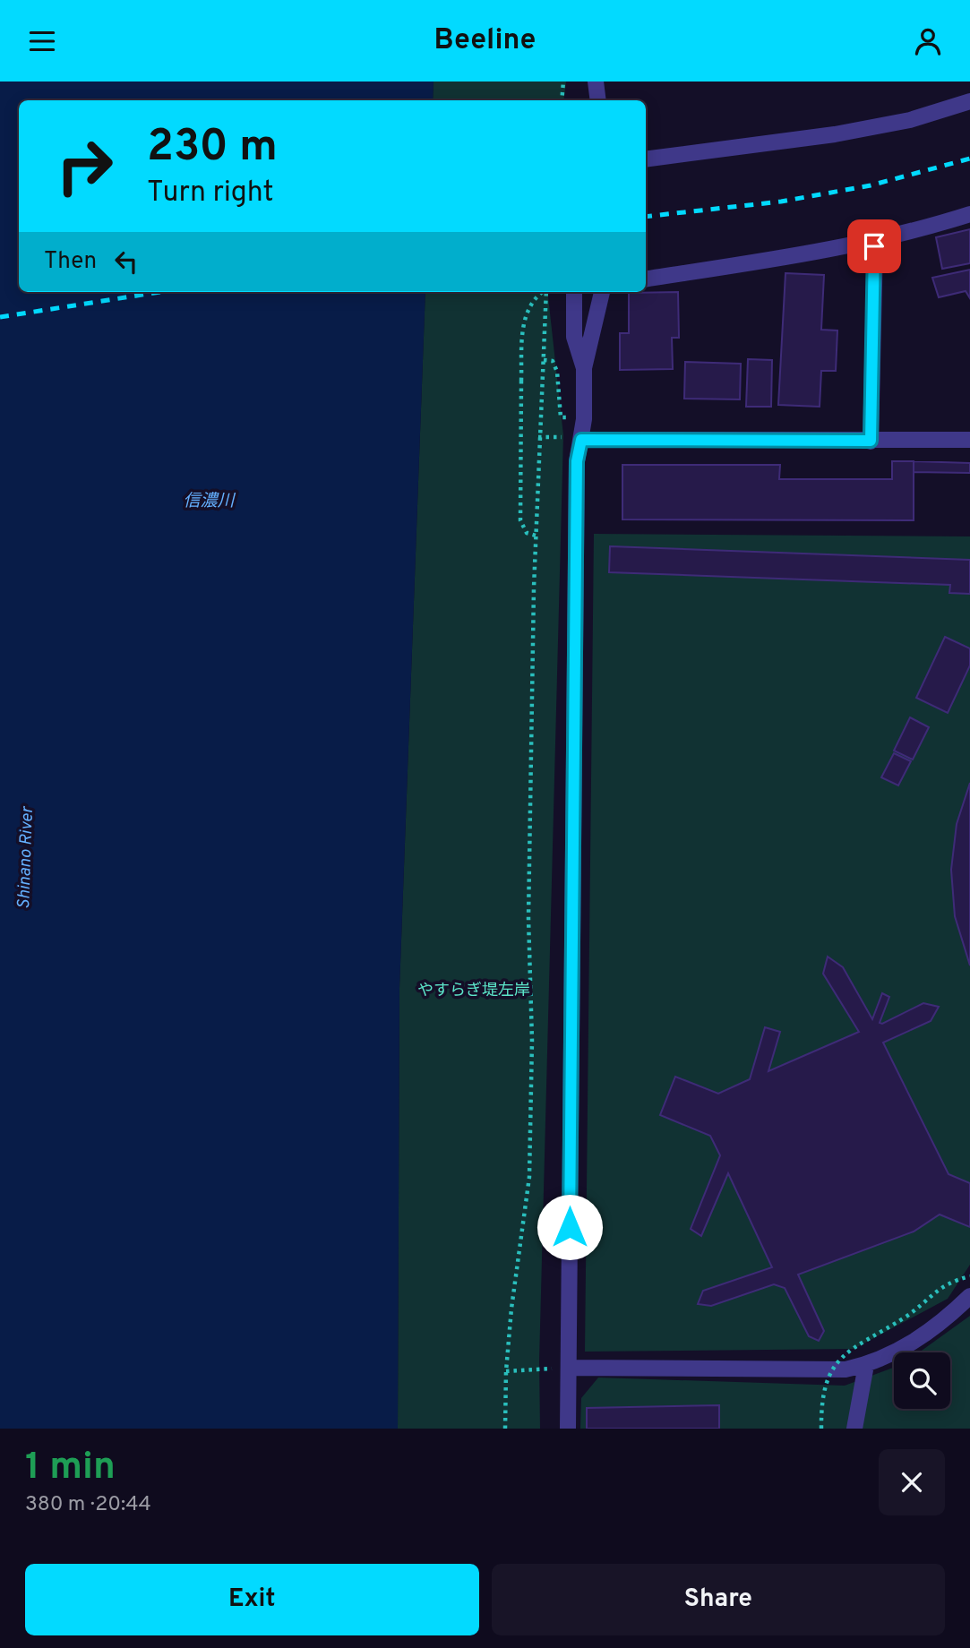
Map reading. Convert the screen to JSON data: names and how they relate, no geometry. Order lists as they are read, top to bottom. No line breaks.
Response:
{"water":["信濃川","Shinano River"],"parks":["やすらぎ堤左岸"],"page":{"header":"Beeline","turn":["230 m","Turn right"],"then":"Then","heading":["1 min","380 m · 20:44"],"buttons":["Exit","Share"]}}
